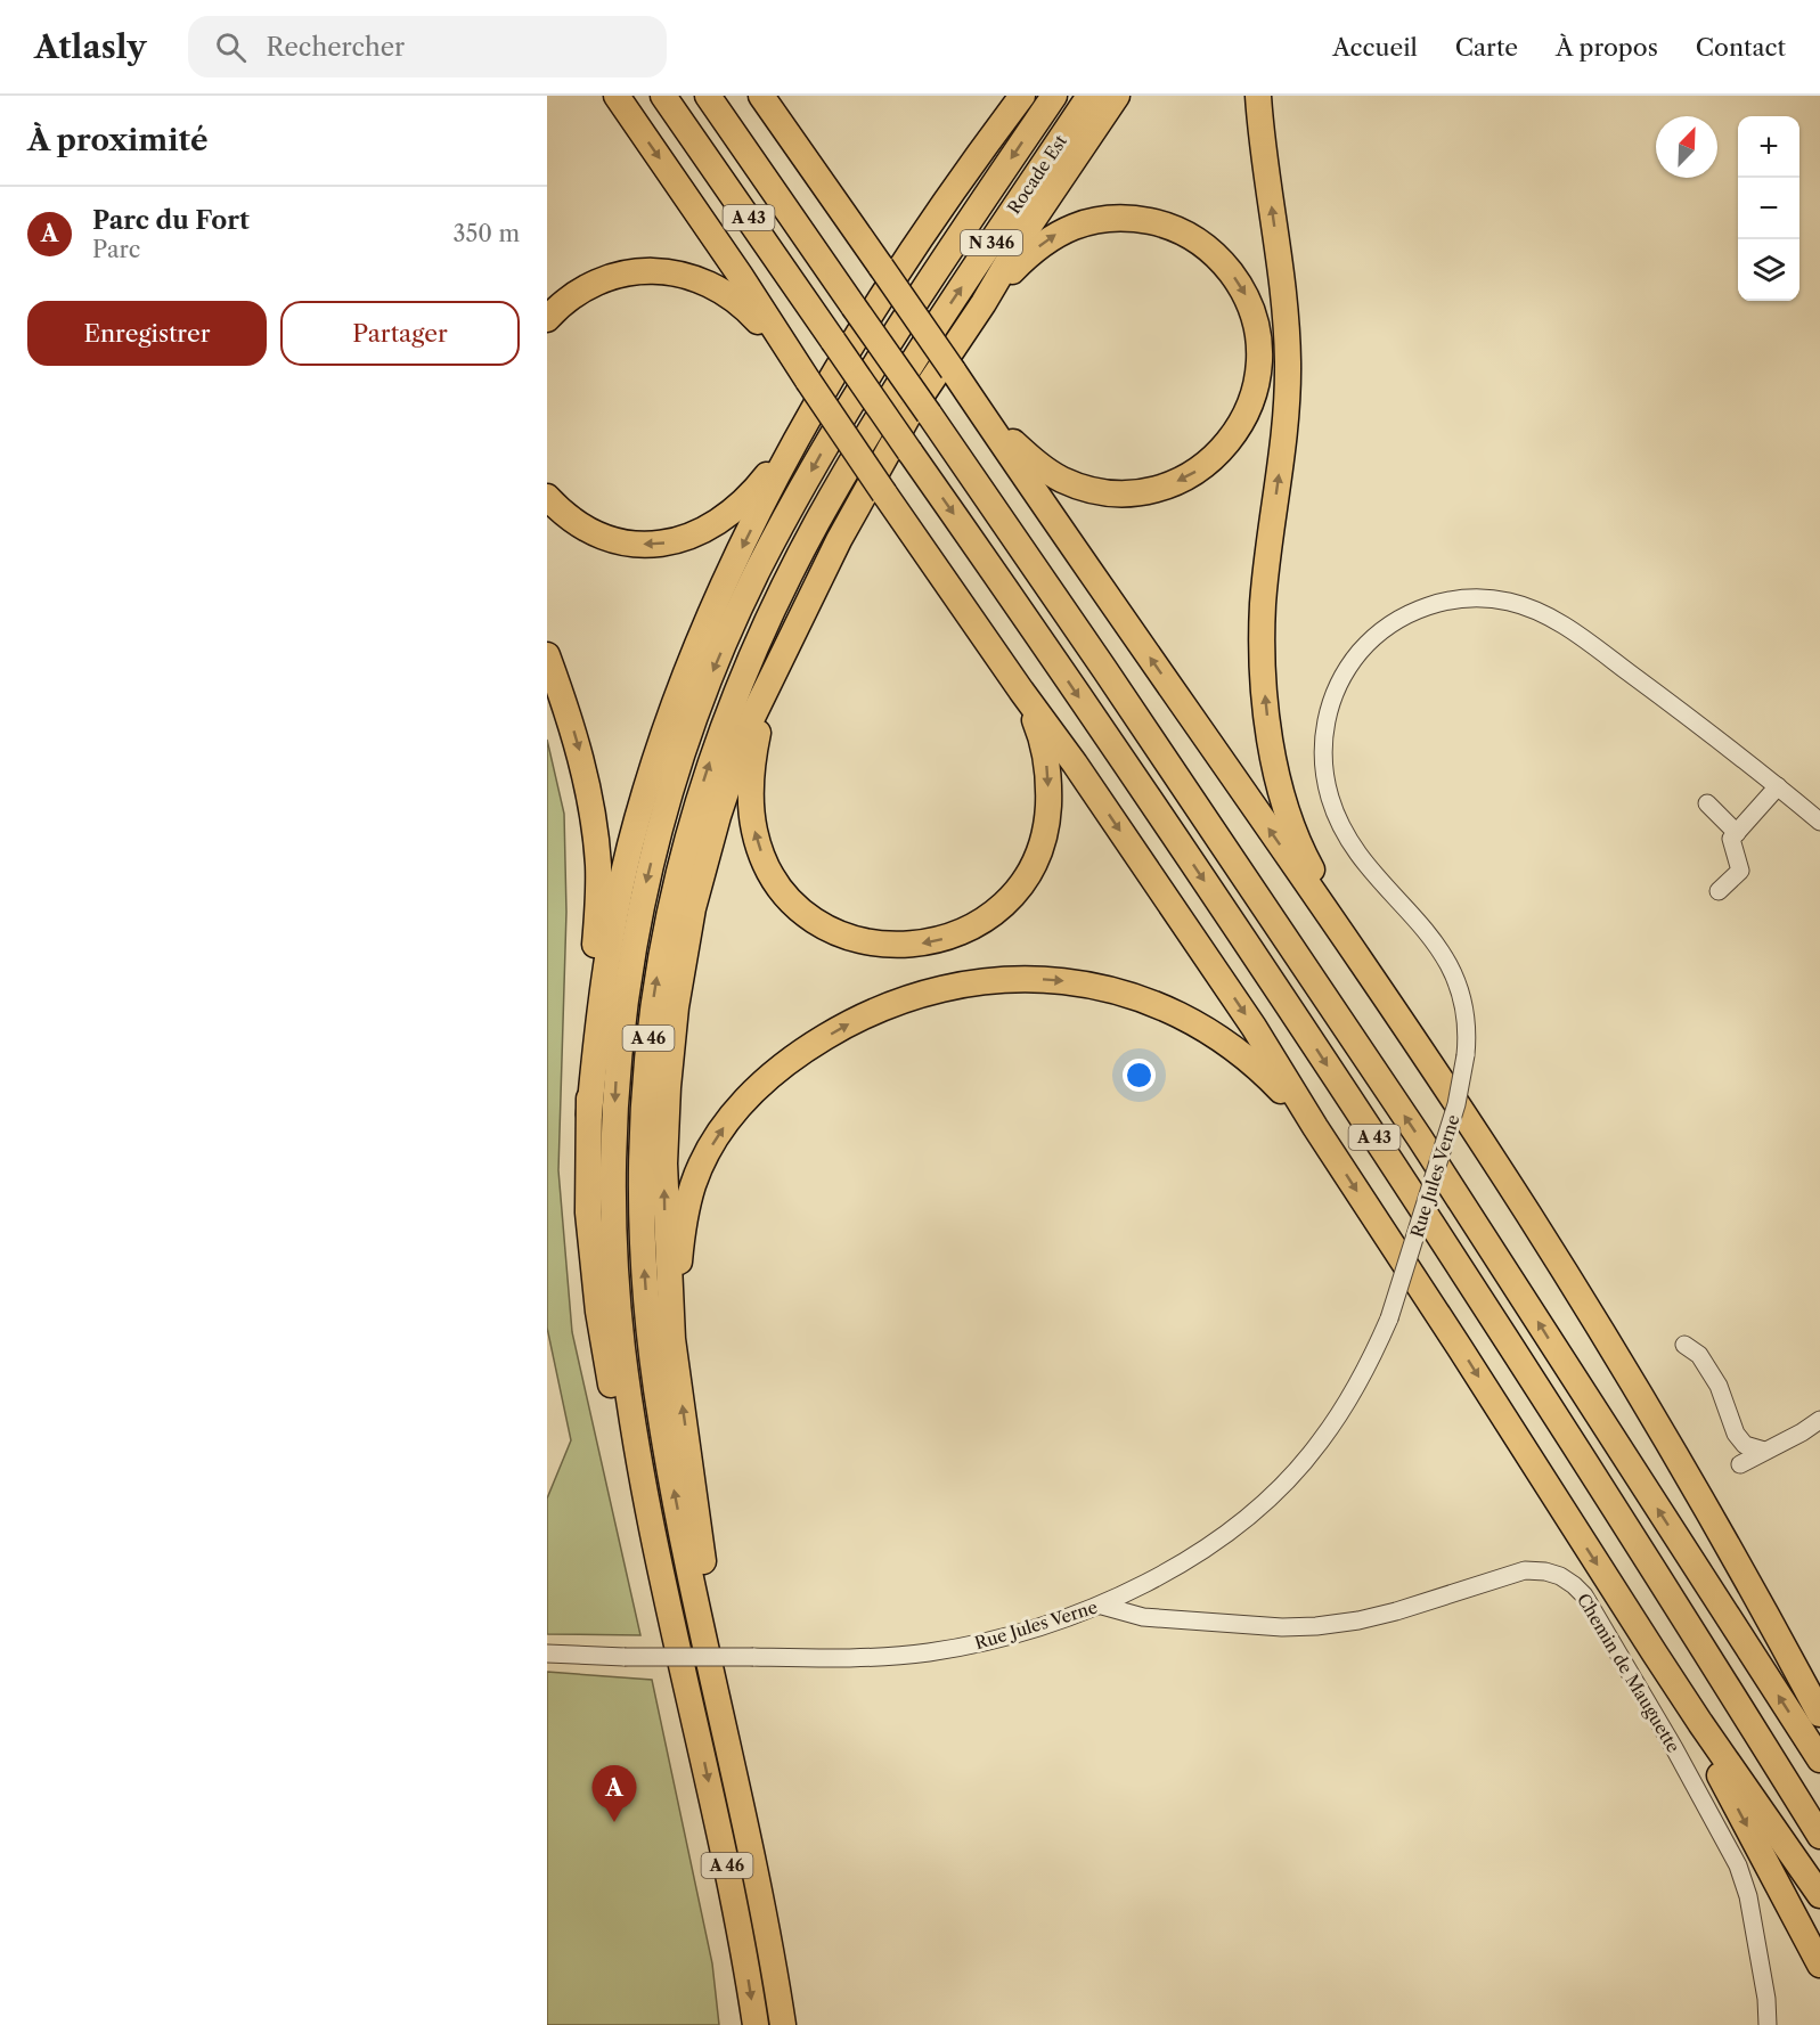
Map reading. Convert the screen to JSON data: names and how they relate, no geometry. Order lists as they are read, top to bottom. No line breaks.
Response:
{"streets":{"highway":["Rocade Est","A 43","N 346","A 46"],"street":["Rue Jules Verne","Chemin de Mauguette"]},"crossings":[["Rocade Est","A 46"],["Rue Jules Verne","Chemin de Mauguette"]],"north":"top right","page":{"header":"Atlasly","search":"Rechercher","nav":["Accueil","Carte","À propos","Contact"],"heading":"À proximité","map_buttons":["+","−"],"list":[{"mark":"A","name":"Parc du Fort","note":"Parc","value":"350 m"}],"buttons":["Enregistrer","Partager"],"pins":"A"}}
